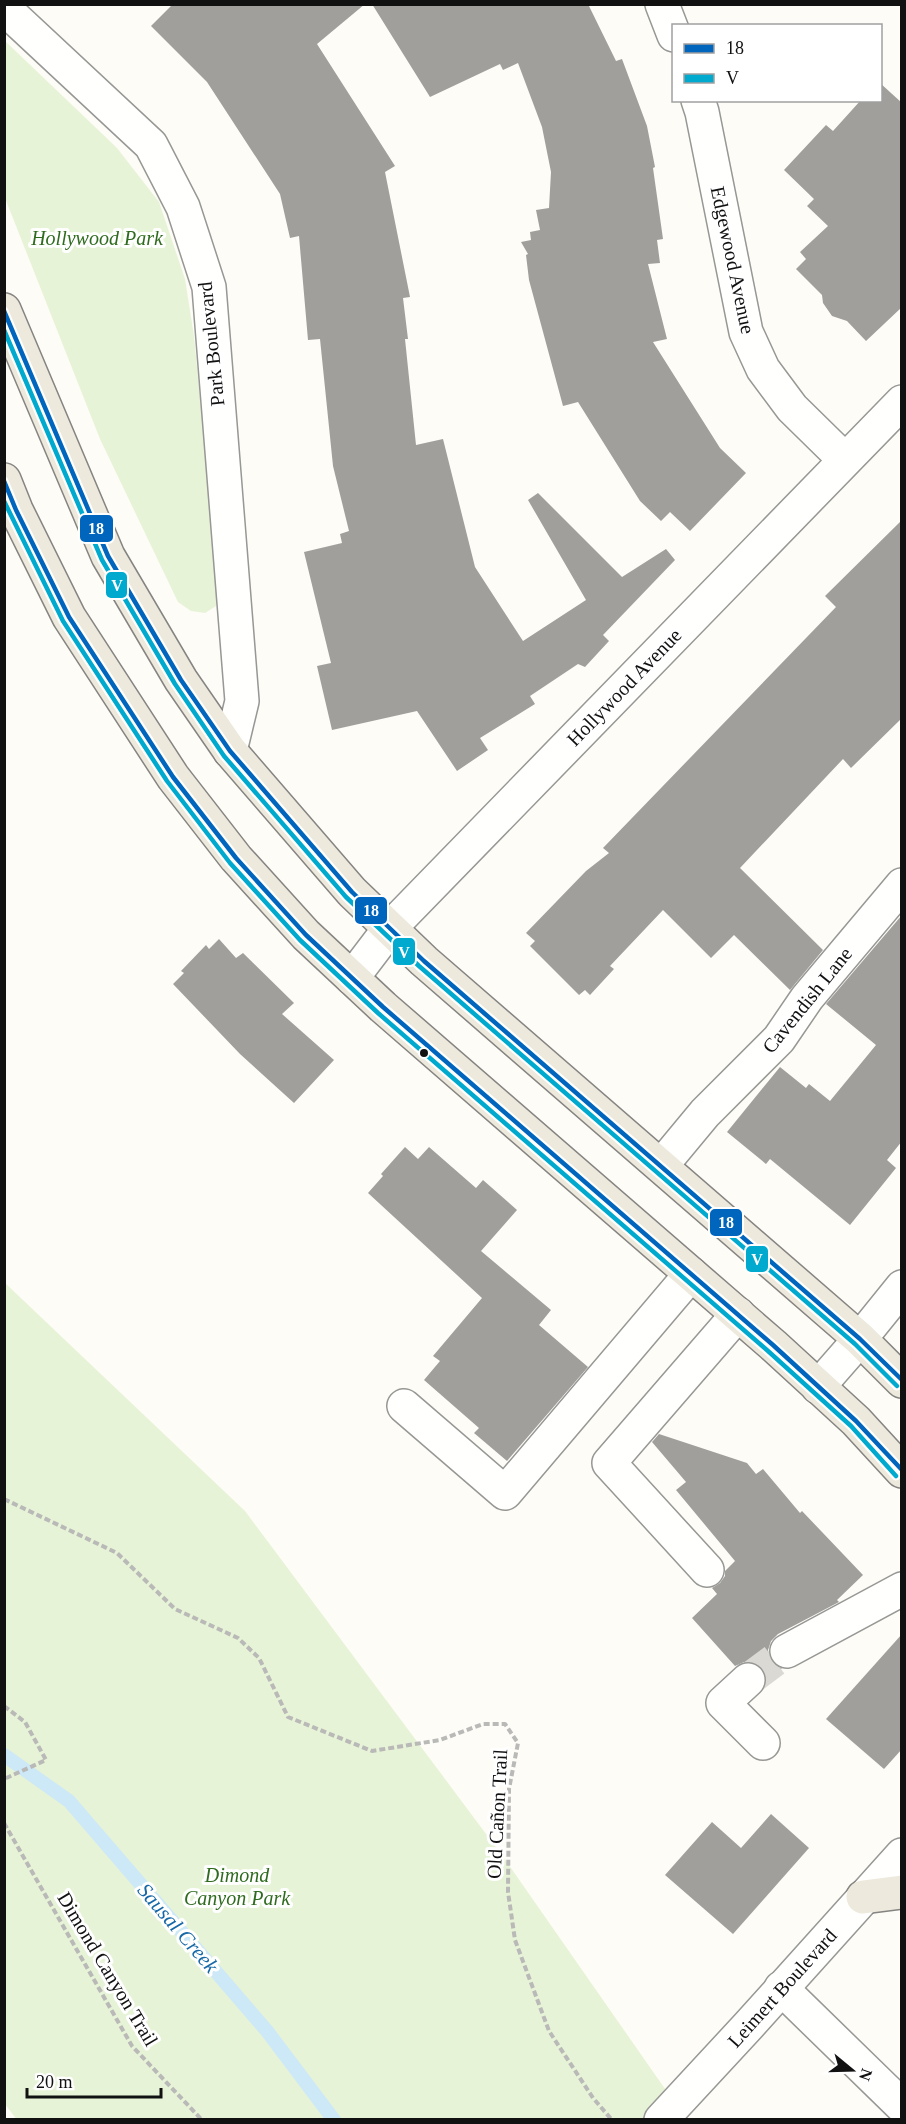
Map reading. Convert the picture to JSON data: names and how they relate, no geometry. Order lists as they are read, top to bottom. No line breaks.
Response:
{"streets":{"street":["Edgewood Avenue","Park Boulevard","Hollywood Avenue","Cavendish Lane","Leimert Boulevard"],"path":["Old Cañon Trail","Dimond Canyon Trail"]},"crossings":[["Edgewood Avenue","Hollywood Avenue"]],"water":["Sausal Creek"],"parks":["Hollywood Park","Dimond Canyon Park"],"lines":["transit line 18","transit line V"],"legend":["18","V"],"scale_bar":"20 m","north":"right"}
